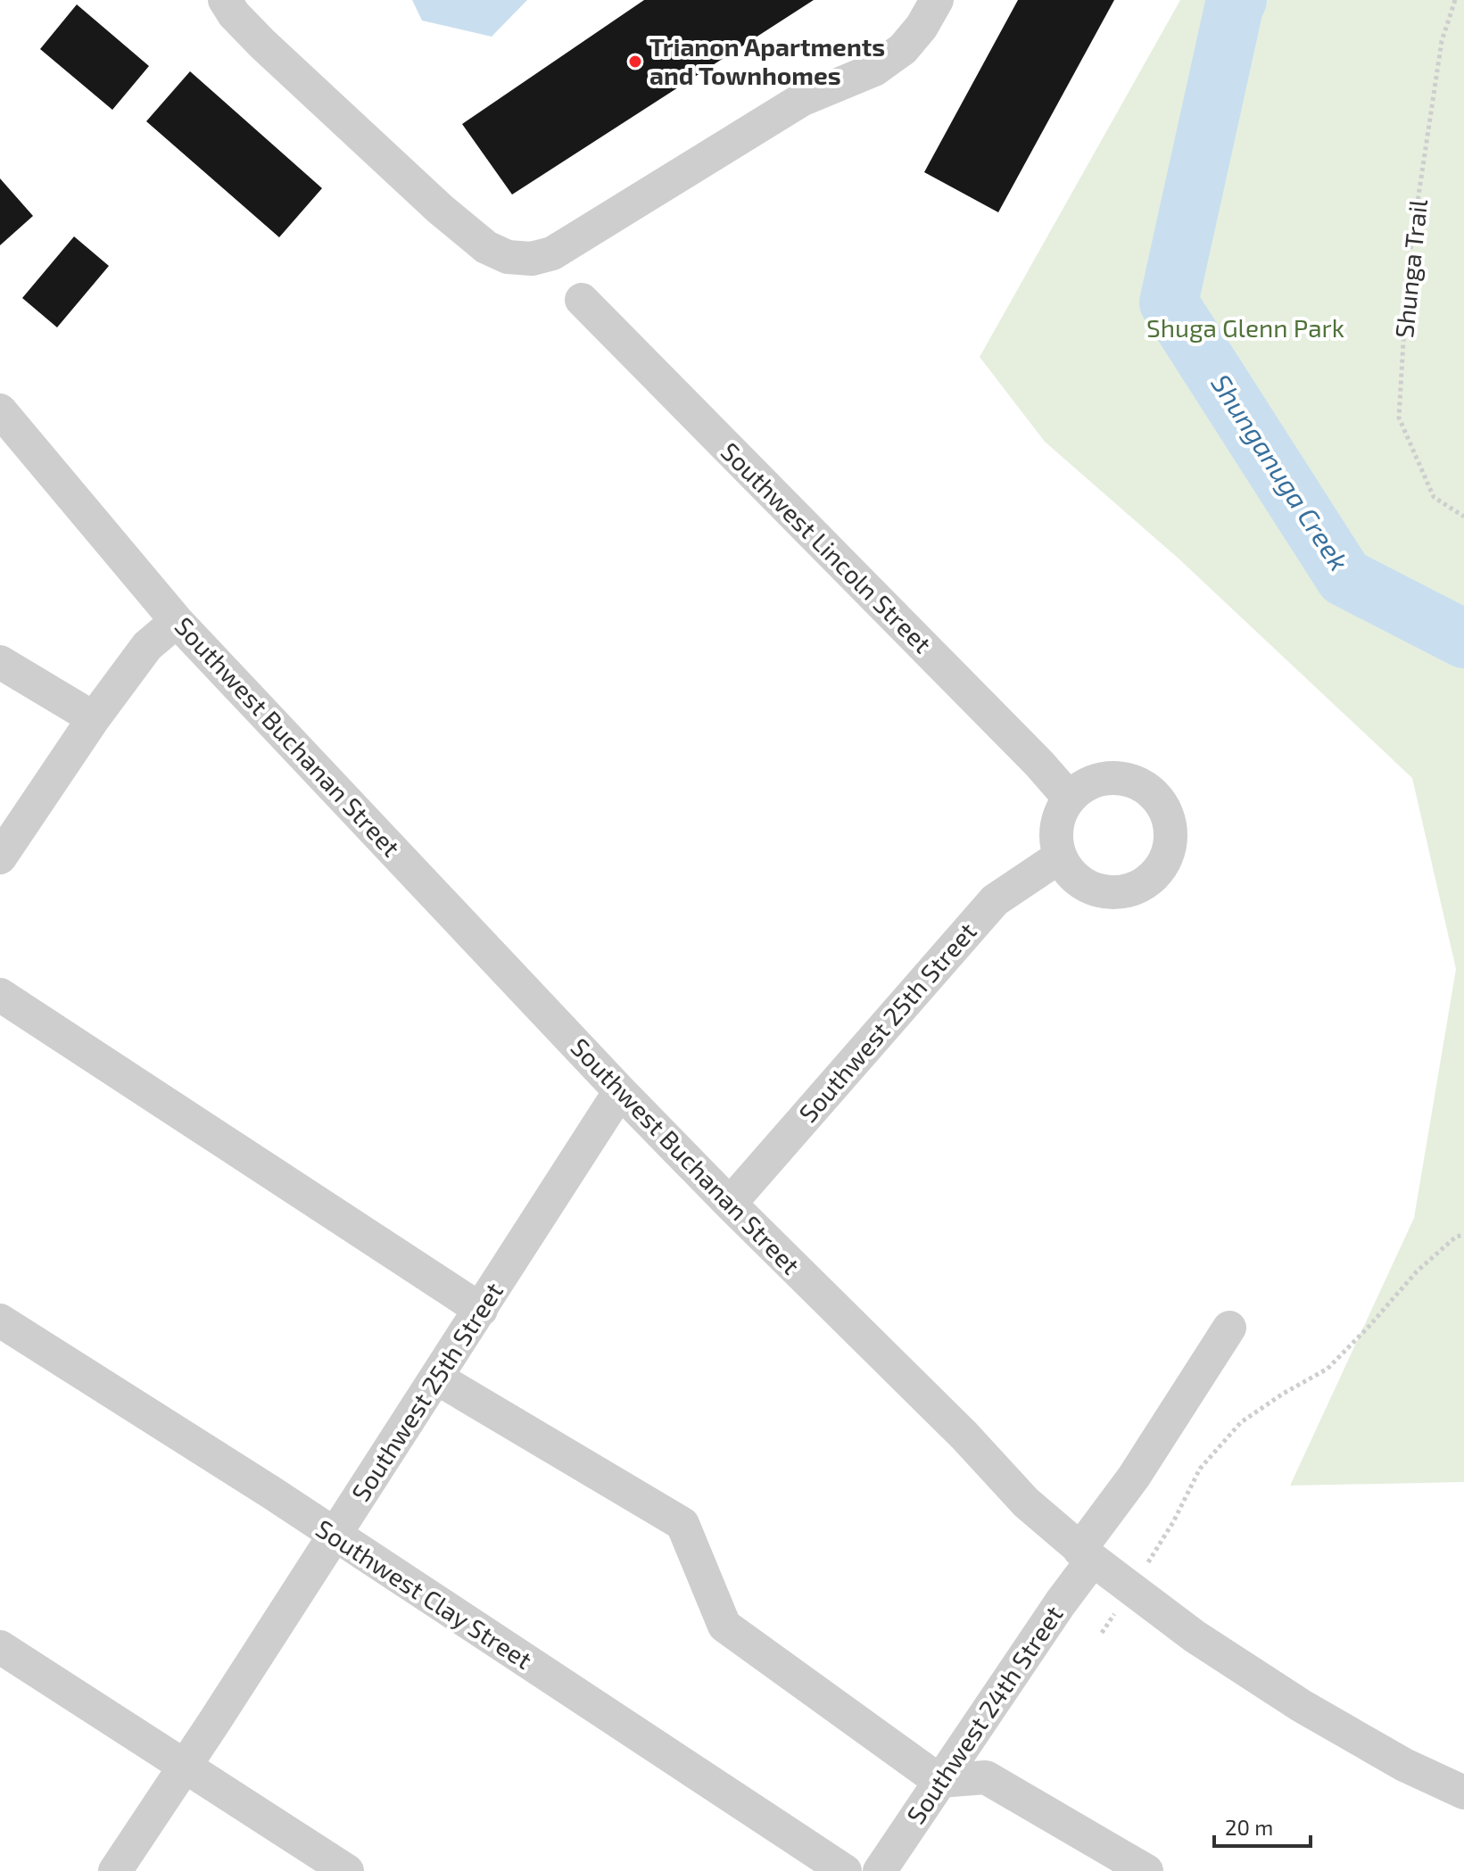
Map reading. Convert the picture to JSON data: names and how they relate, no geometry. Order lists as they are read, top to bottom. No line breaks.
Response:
{"streets":{"street":["Southwest Lincoln Street","Southwest Buchanan Street","Southwest 25th Street","Southwest Clay Street","Southwest 24th Street"],"path":["Shunga Trail"]},"crossings":[["Southwest Lincoln Street","Southwest 25th Street"],["Southwest Buchanan Street","Southwest 25th Street"],["Southwest Buchanan Street","Southwest 24th Street"],["Southwest 25th Street","Southwest Clay Street"]],"water":["Shunganuga Creek"],"parks":["Shuga Glenn Park"],"places":["Trianon Apartments and Townhomes"],"scale_bar":"20 m"}
